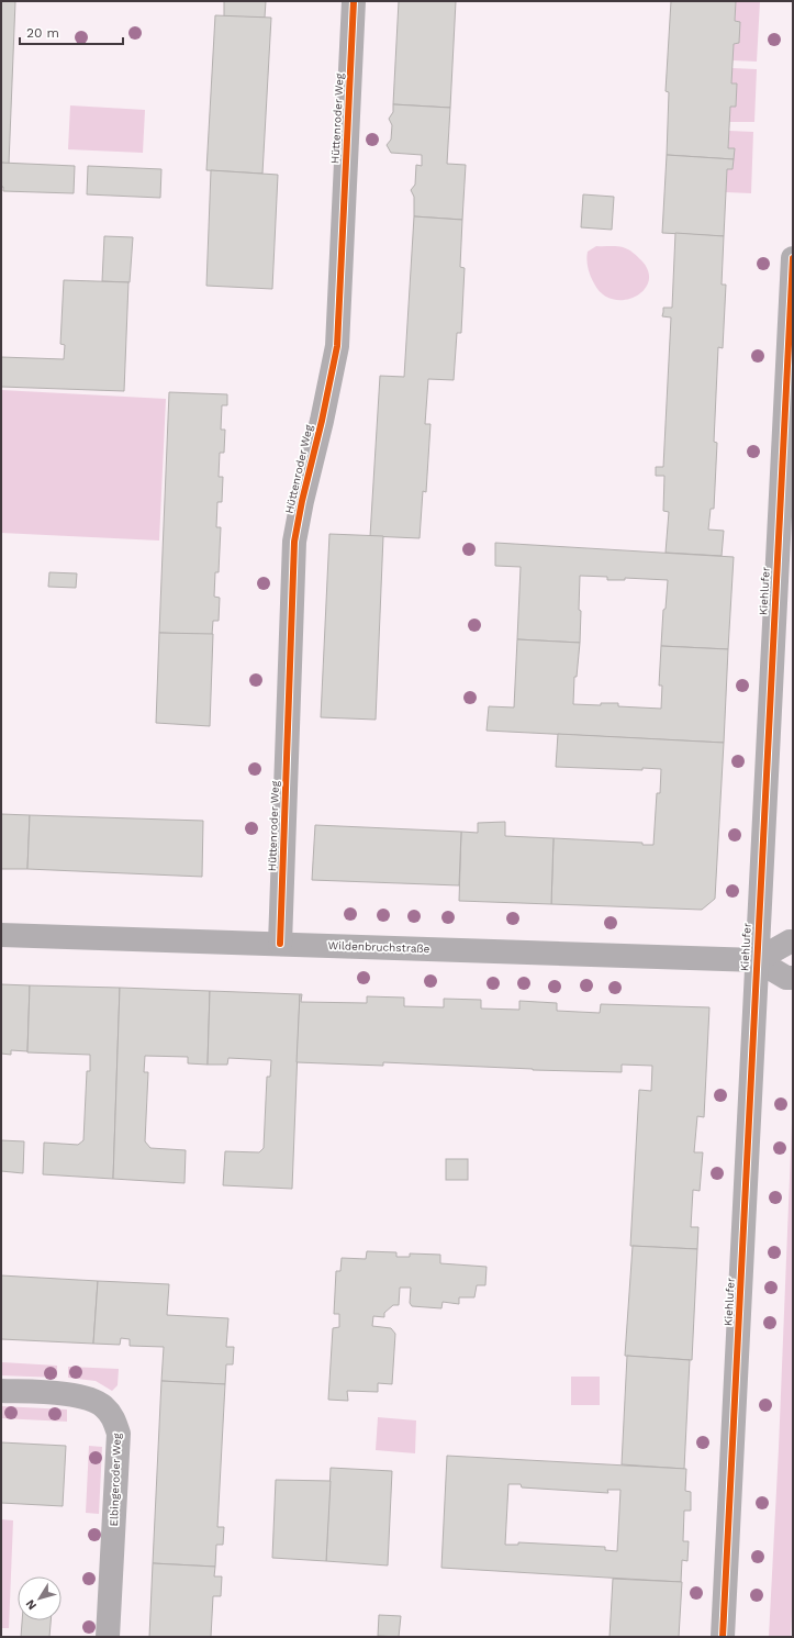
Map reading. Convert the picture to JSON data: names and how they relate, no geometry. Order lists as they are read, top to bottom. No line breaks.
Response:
{"streets":{"street":["Hüttenroder Weg","Kiehlufer","Wildenbruchstraße","Elbingeroder Weg"]},"crossings":[["Hüttenroder Weg","Wildenbruchstraße"],["Kiehlufer","Wildenbruchstraße"]],"scale_bar":"20 m","north":"bottom left"}
